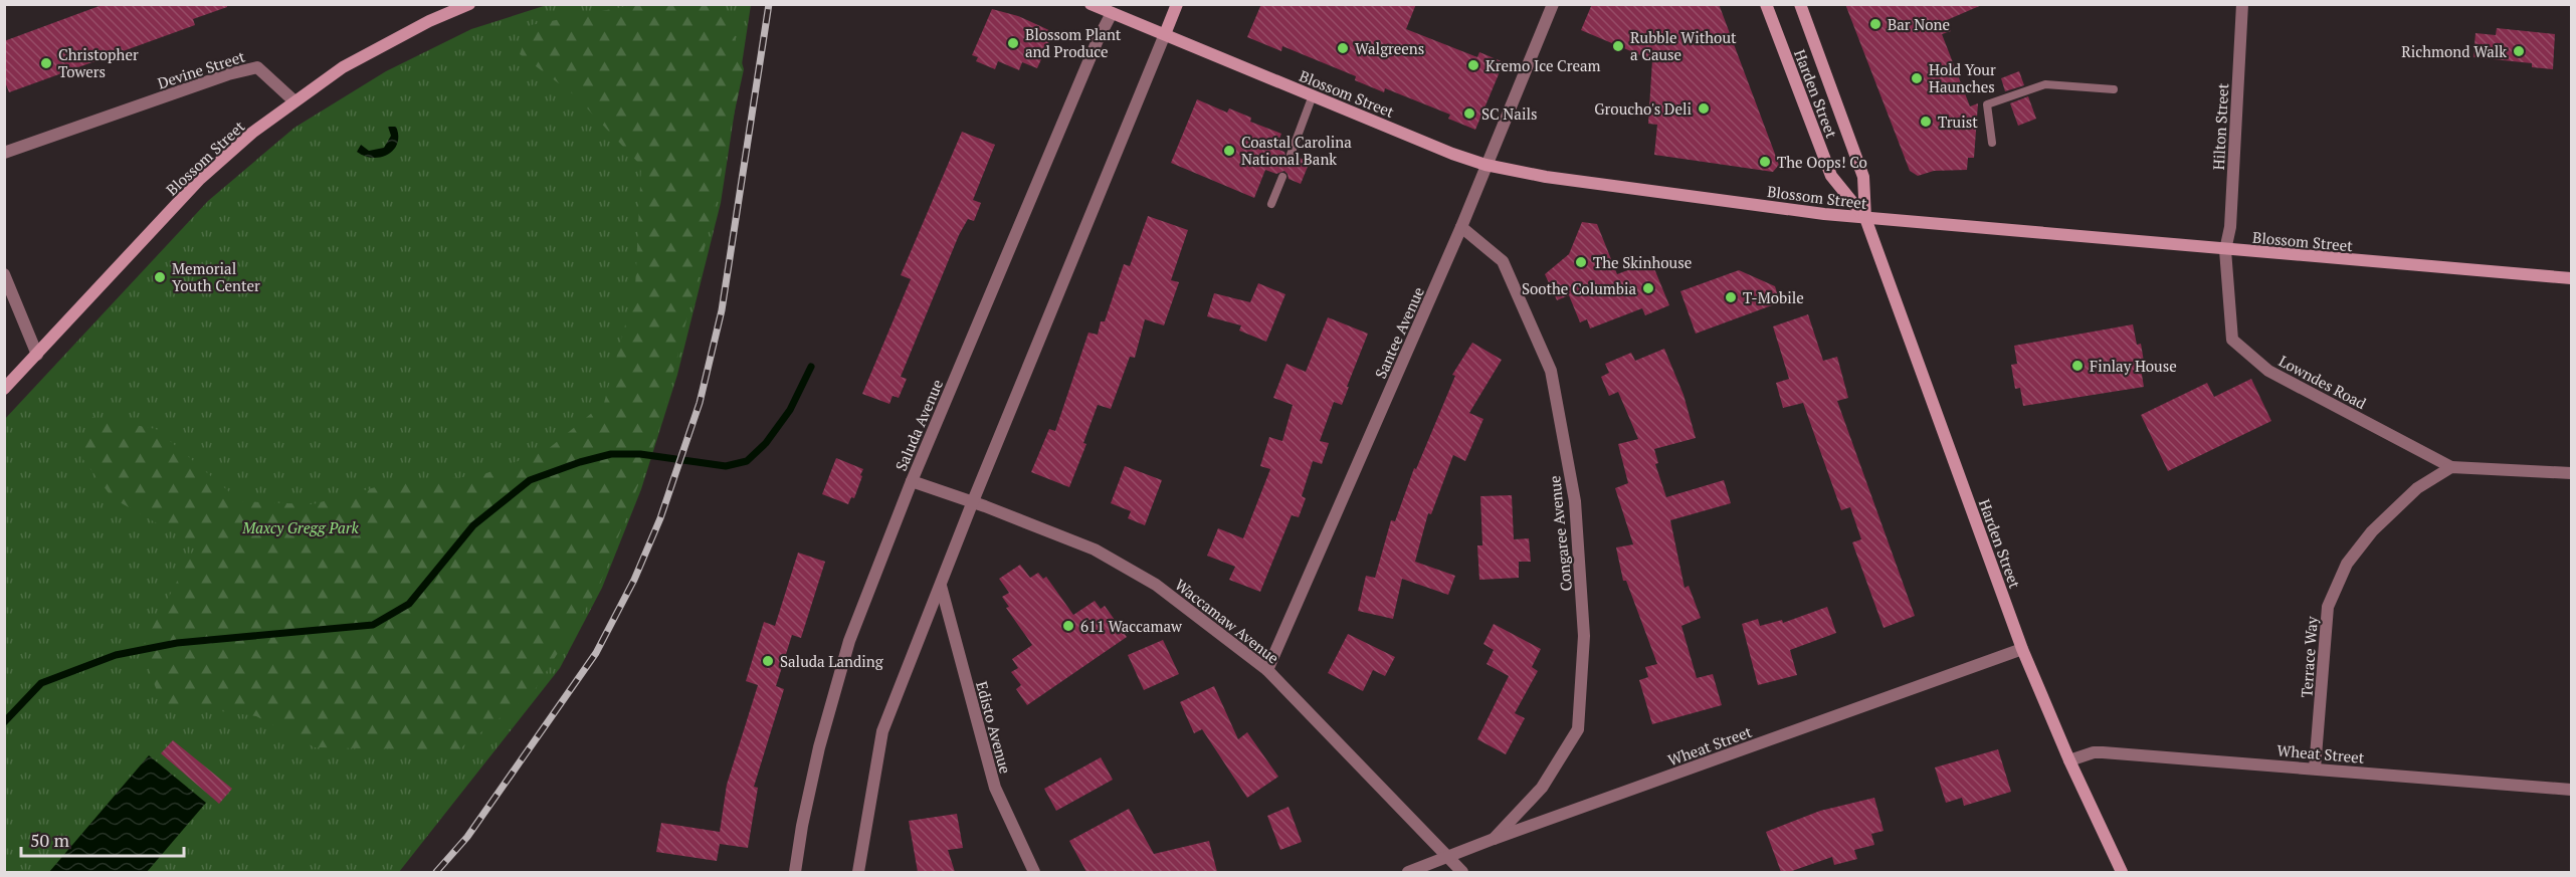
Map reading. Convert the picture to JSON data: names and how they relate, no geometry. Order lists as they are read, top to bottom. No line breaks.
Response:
{"streets":{"main road":["Blossom Street","Harden Street"],"street":["Devine Street","Hilton Street","Santee Avenue","Lowndes Road","Saluda Avenue","Congaree Avenue","Waccamaw Avenue","Terrace Way","Edisto Avenue","Wheat Street"]},"crossings":[["Devine Street","Blossom Street"],["Blossom Street","Harden Street"],["Blossom Street","Hilton Street"],["Blossom Street","Santee Avenue"],["Blossom Street","Lowndes Road"],["Blossom Street","Saluda Avenue"],["Harden Street","Wheat Street"],["Hilton Street","Lowndes Road"],["Santee Avenue","Congaree Avenue"],["Santee Avenue","Waccamaw Avenue"],["Lowndes Road","Terrace Way"],["Saluda Avenue","Waccamaw Avenue"],["Congaree Avenue","Wheat Street"],["Waccamaw Avenue","Wheat Street"],["Terrace Way","Wheat Street"]],"parks":["Maxcy Gregg Park"],"places":["Bar None","Blossom Plant and Produce","Rubble Without a Cause","Walgreens","Richmond Walk","Christopher Towers","Kremo Ice Cream","Hold Your Haunches","Groucho's Deli","SC Nails","Truist","Coastal Carolina National Bank","The Oops! Co","The Skinhouse","Memorial Youth Center","Soothe Columbia","T-Mobile","Finlay House","611 Waccamaw","Saluda Landing"],"scale_bar":"50 m"}
